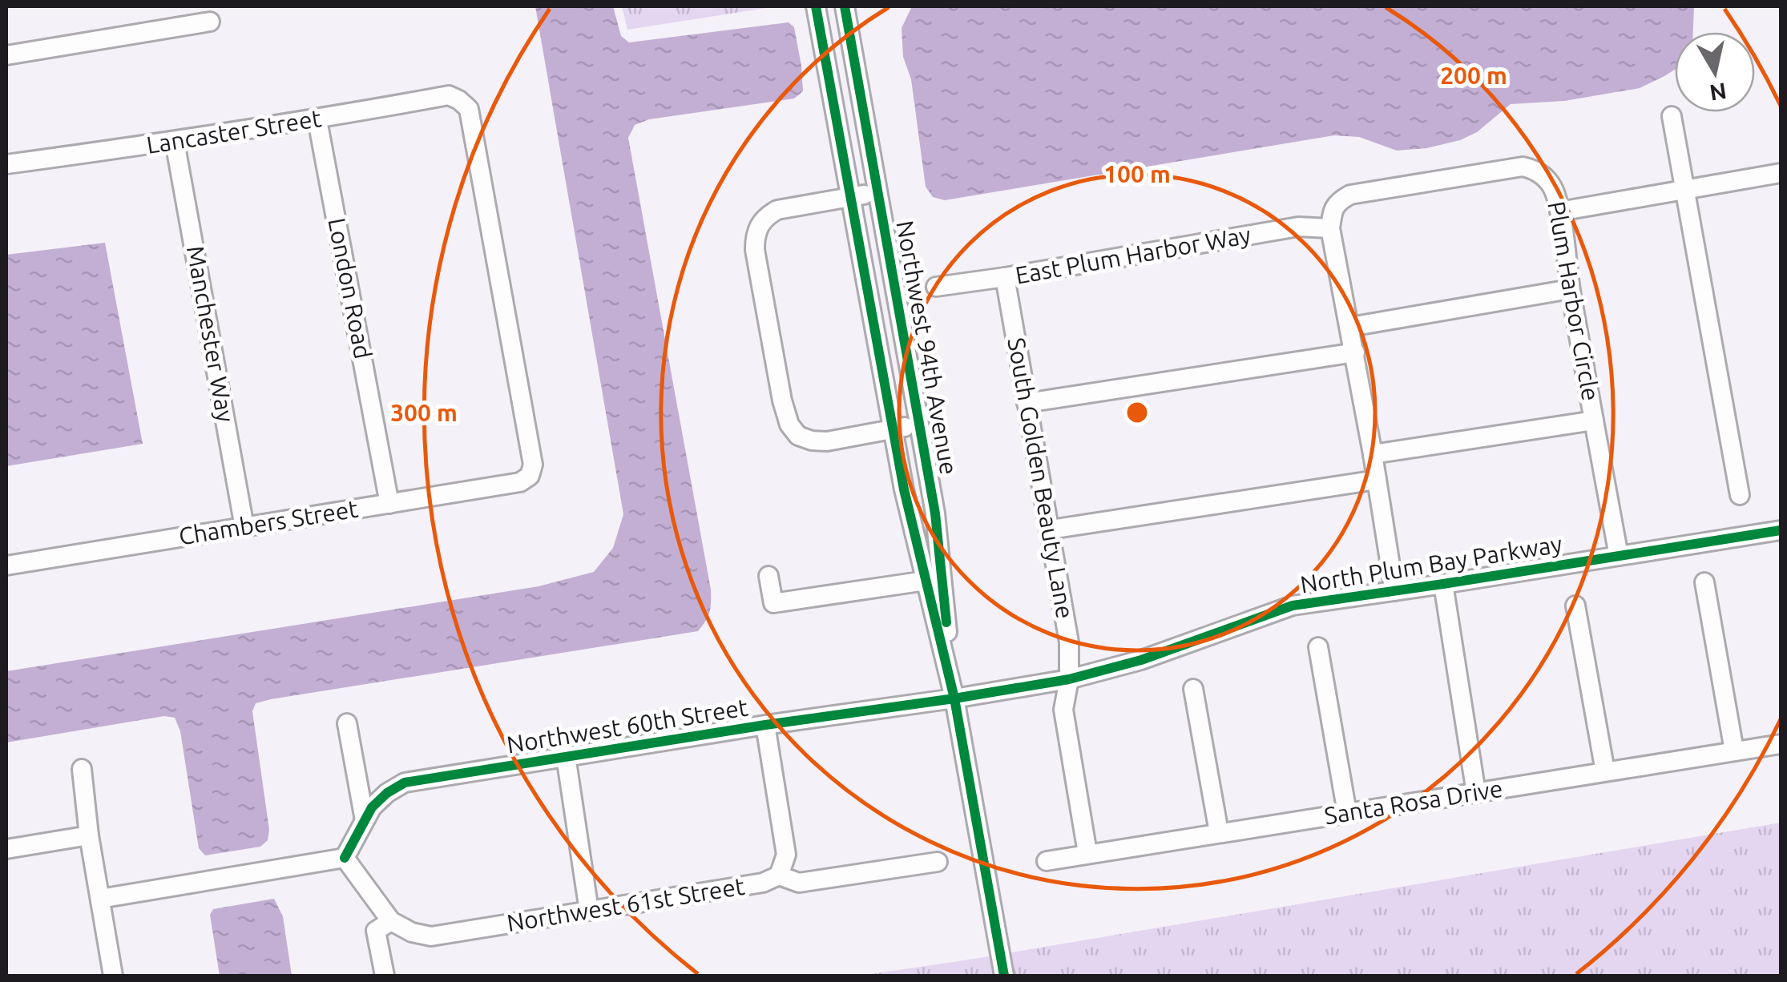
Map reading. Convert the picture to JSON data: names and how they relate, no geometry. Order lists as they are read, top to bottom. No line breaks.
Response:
{"streets":{"street":["Lancaster Street","East Plum Harbor Way","London Road","Plum Harbor Circle","Manchester Way","Northwest 94th Avenue","South Golden Beauty Lane","Chambers Street","North Plum Bay Parkway","Northwest 60th Street","Santa Rosa Drive","Northwest 61st Street"]},"crossings":[["Lancaster Street","London Road"],["Lancaster Street","Manchester Way"],["Lancaster Street","Chambers Street"],["East Plum Harbor Way","Plum Harbor Circle"],["East Plum Harbor Way","South Golden Beauty Lane"],["London Road","Chambers Street"],["Plum Harbor Circle","North Plum Bay Parkway"],["Manchester Way","Chambers Street"],["Northwest 94th Avenue","North Plum Bay Parkway"],["Northwest 94th Avenue","Northwest 60th Street"],["South Golden Beauty Lane","North Plum Bay Parkway"],["South Golden Beauty Lane","Santa Rosa Drive"],["North Plum Bay Parkway","Northwest 60th Street"]],"north":"bottom","rings":["200 m","100 m","300 m"]}
